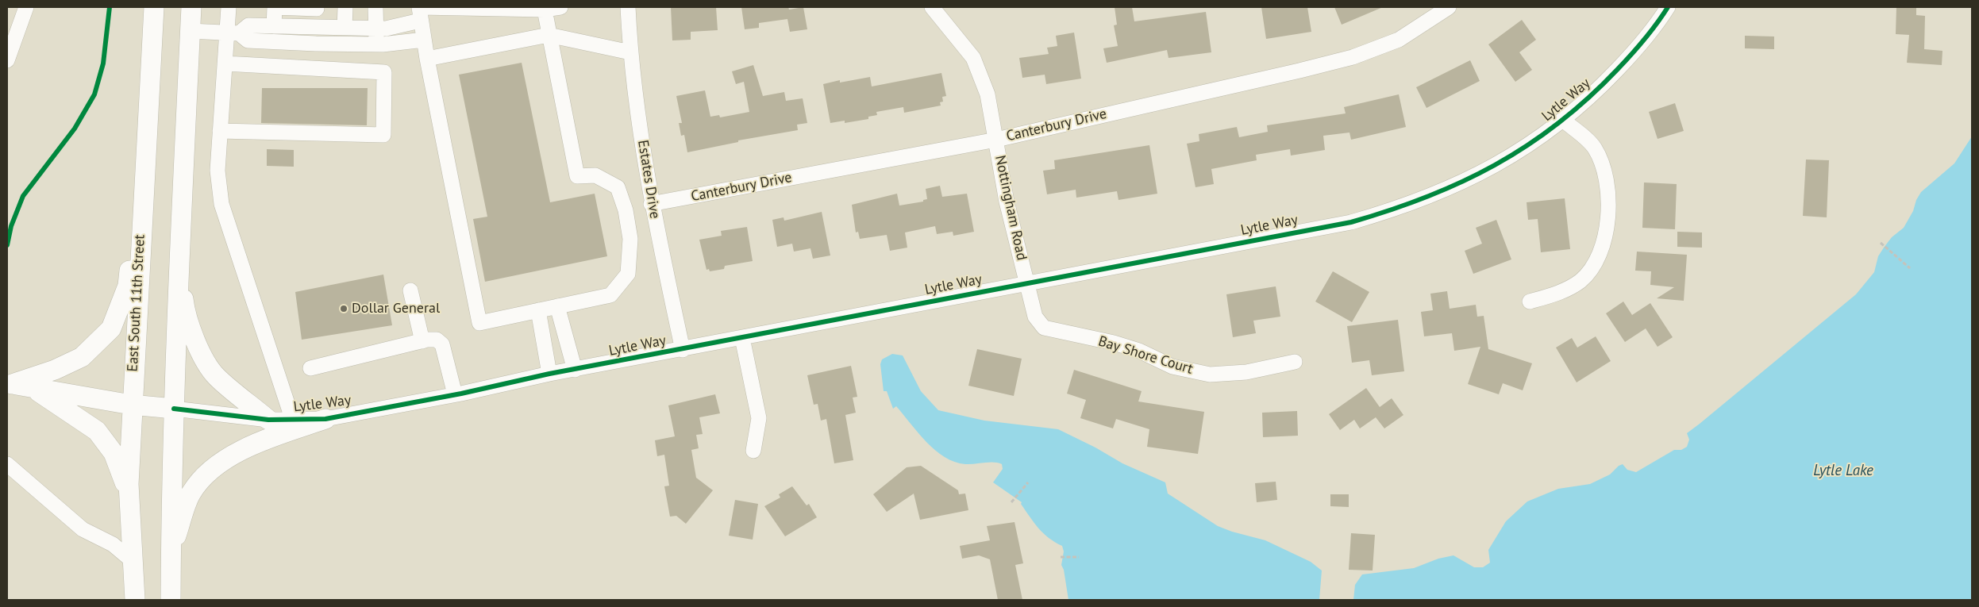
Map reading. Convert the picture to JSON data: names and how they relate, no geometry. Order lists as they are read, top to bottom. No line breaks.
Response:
{"streets":{"main road":["East South 11th Street"],"street":["Lytle Way","Canterbury Drive","Estates Drive","Nottingham Road","Bay Shore Court"]},"crossings":[["Lytle Way","Estates Drive"],["Lytle Way","Nottingham Road"],["Lytle Way","Bay Shore Court"],["Canterbury Drive","Estates Drive"],["Canterbury Drive","Nottingham Road"],["Nottingham Road","Bay Shore Court"]],"water":["Lytle Lake"],"places":["Dollar General"]}
